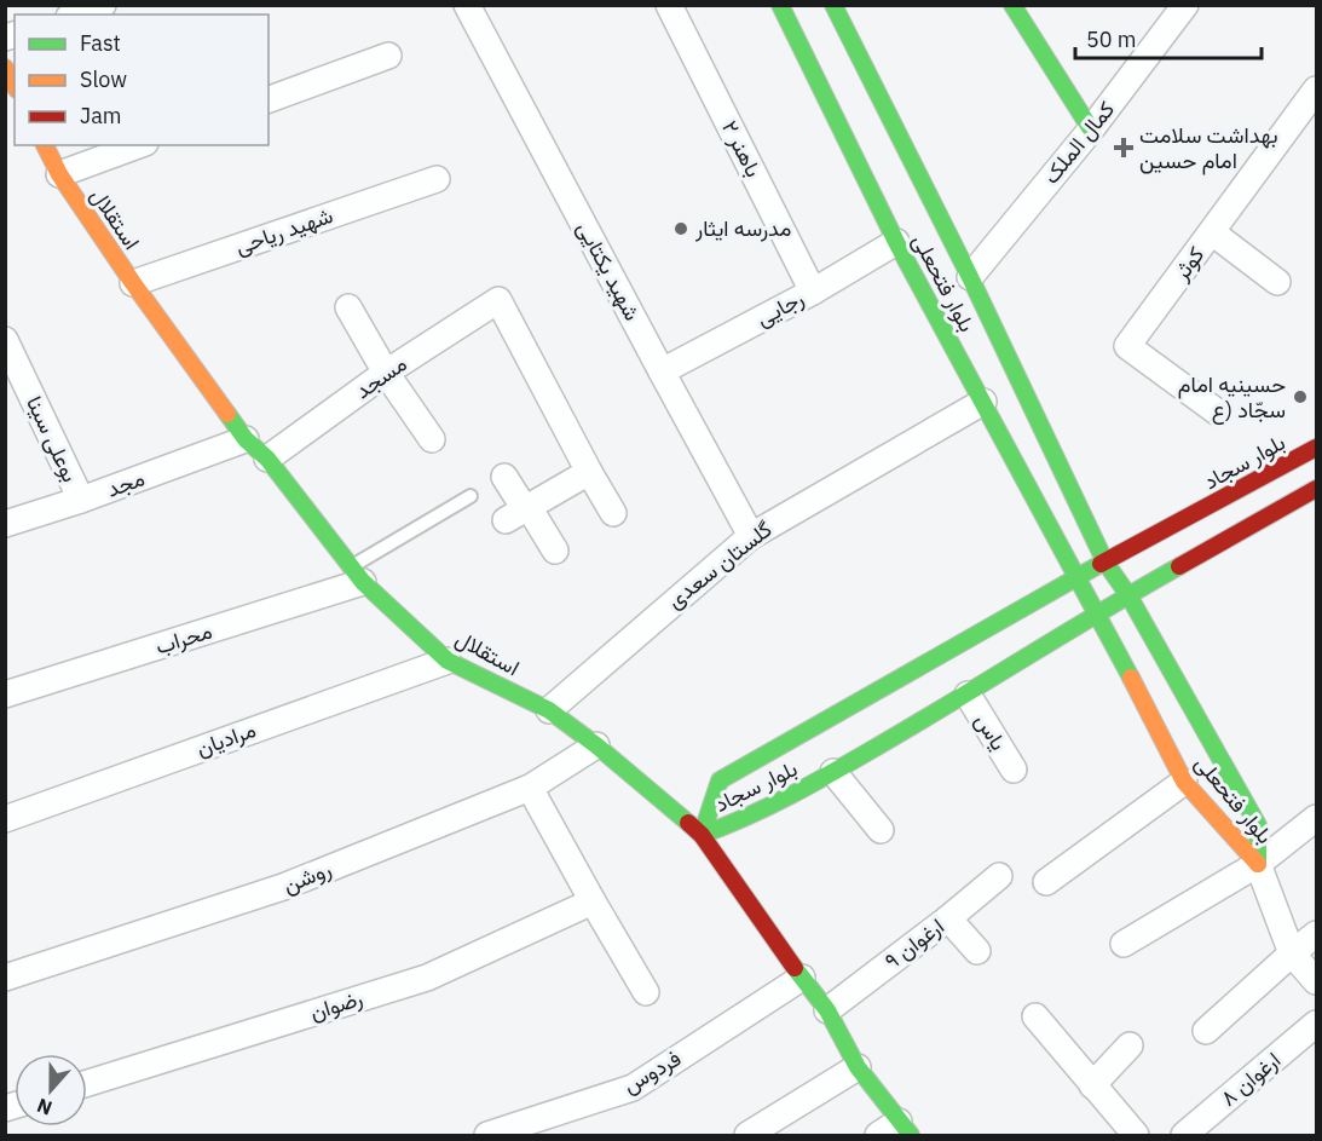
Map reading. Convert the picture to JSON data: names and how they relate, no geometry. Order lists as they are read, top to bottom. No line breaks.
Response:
{"streets":{"street":["کمال الملک","باهنر ۲","استقلال","شهید ریاحی","کوثر","شهید یکتایی","بلوار فتحعلی","رجایی","مسجد","بوعلی سینا","بلوار سجاد","مجد","گلستان سعدی","محراب","یاس","مرادیان","روشن","ارغوان ۹","رضوان","فردوس","ارغوان ۸"]},"crossings":[["کمال الملک","بلوار فتحعلی"],["باهنر ۲","رجایی"],["استقلال","شهید ریاحی"],["استقلال","مسجد"],["استقلال","بلوار سجاد"],["استقلال","مجد"],["استقلال","گلستان سعدی"],["استقلال","محراب"],["استقلال","مرادیان"],["استقلال","روشن"],["استقلال","ارغوان ۹"],["استقلال","فردوس"],["شهید یکتایی","رجایی"],["شهید یکتایی","گلستان سعدی"],["بلوار فتحعلی","رجایی"],["بلوار فتحعلی","بلوار سجاد"],["بلوار فتحعلی","گلستان سعدی"],["بوعلی سینا","مجد"],["بلوار سجاد","یاس"]],"places":{"health":["بهداشت سلامت امام حسین"],"other":["مدرسه ایثار","حسینیه امام سجّاد (ع"]},"legend":["Fast","Slow","Jam"],"scale_bar":"50 m","north":"bottom"}
